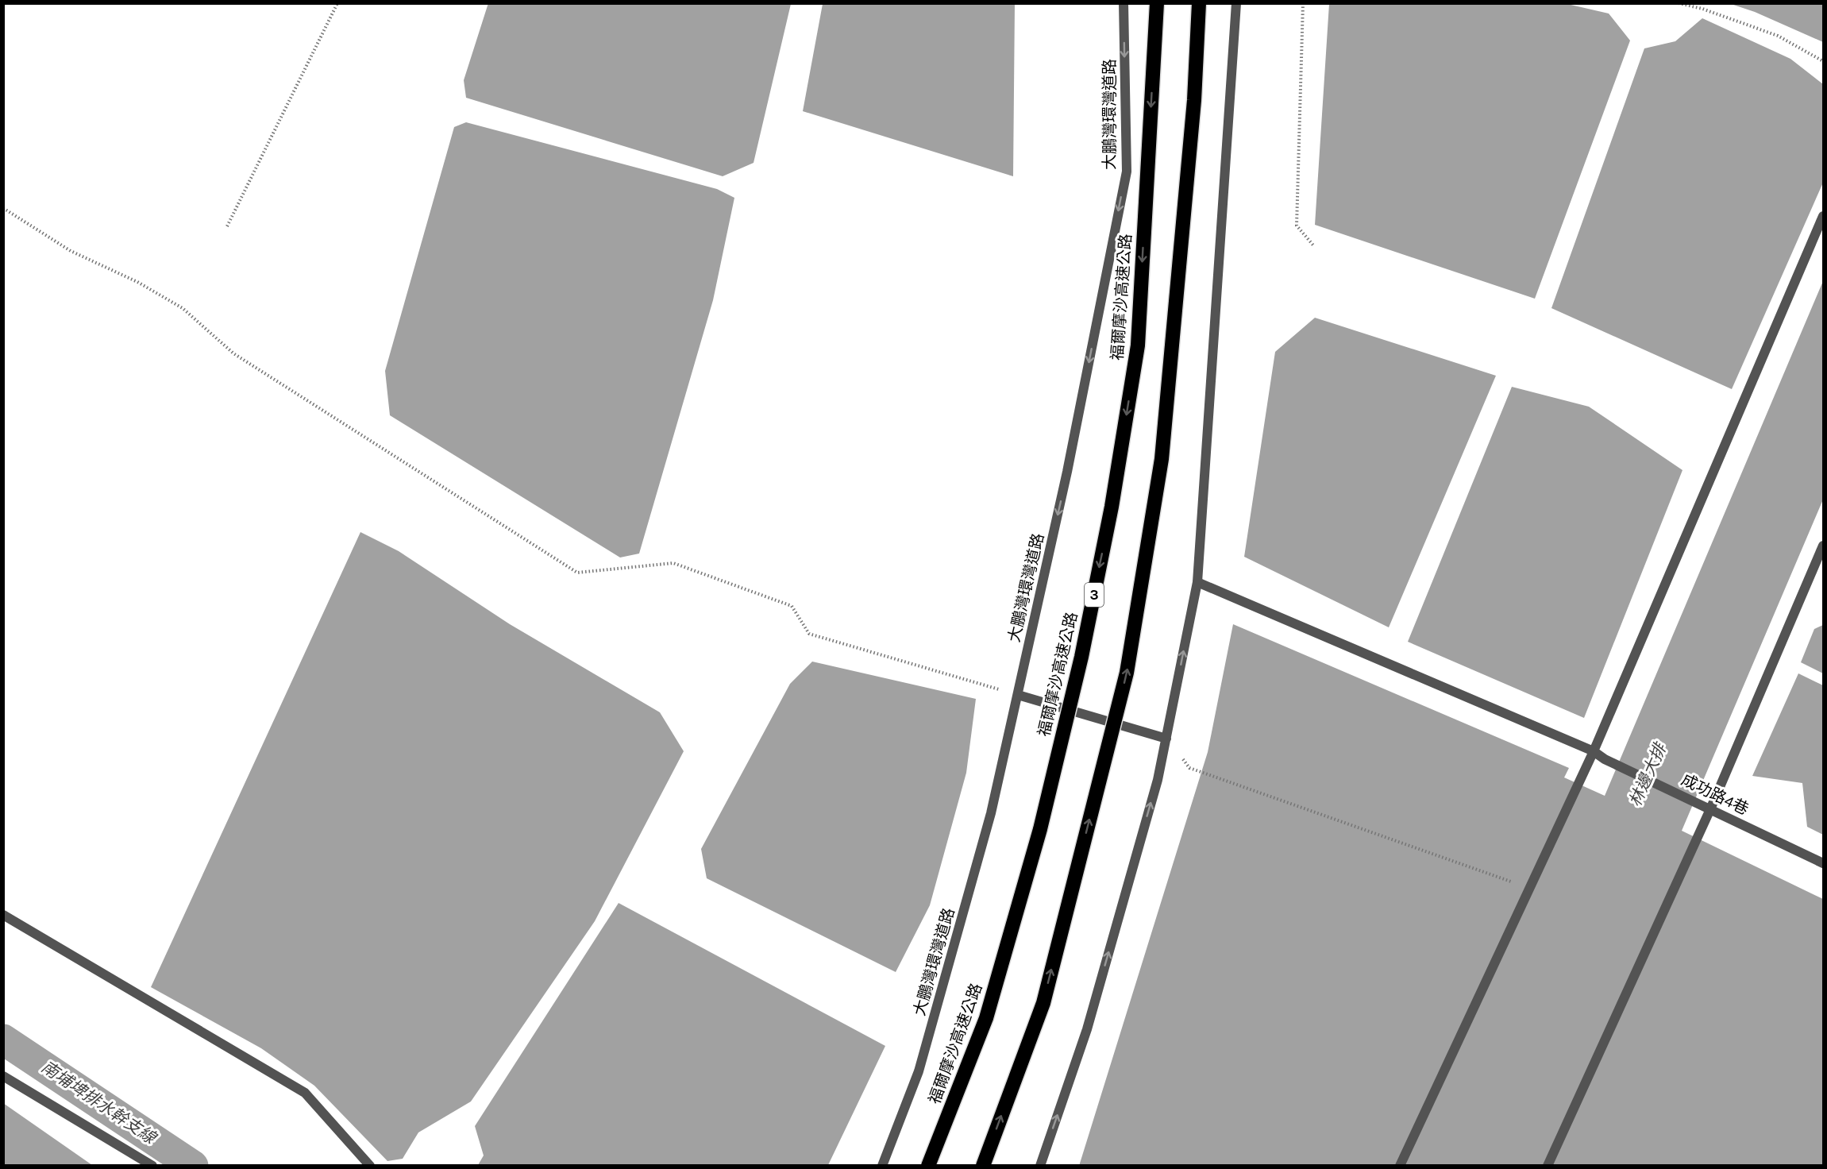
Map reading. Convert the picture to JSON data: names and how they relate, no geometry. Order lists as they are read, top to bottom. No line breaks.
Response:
{"streets":{"highway":["福爾摩沙高速公路","3"],"street":["大鵬灣環灣道路","成功路4巷"]},"one_way":["大鵬灣環灣道路"],"water":["林邊大排","南埔埤排水幹支線"]}
